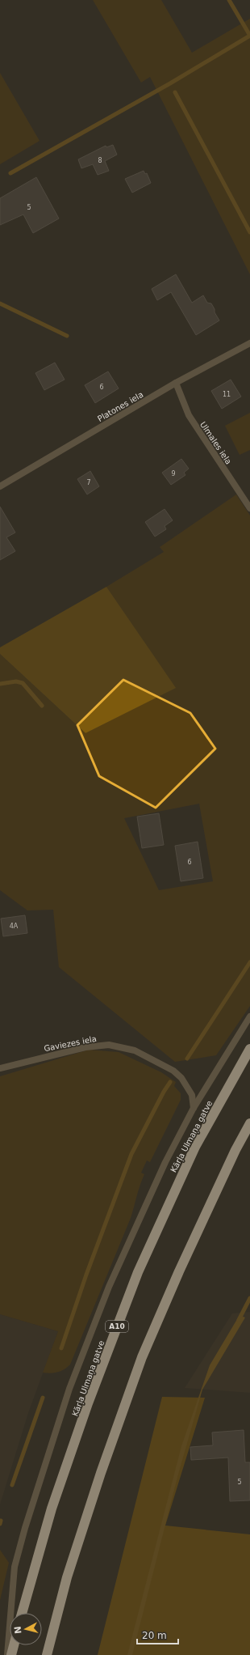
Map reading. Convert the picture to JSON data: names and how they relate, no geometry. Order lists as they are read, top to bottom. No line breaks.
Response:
{"streets":{"highway":["Kārļa Ulmaņa gatve","A10"],"street":["Platones iela","Ulmales iela","Gaviezes iela"]},"crossings":[["Platones iela","Ulmales iela"]],"house_numbers":["8","5","6","11","9","7","6","4A","5"],"scale_bar":"20 m","north":"left"}
